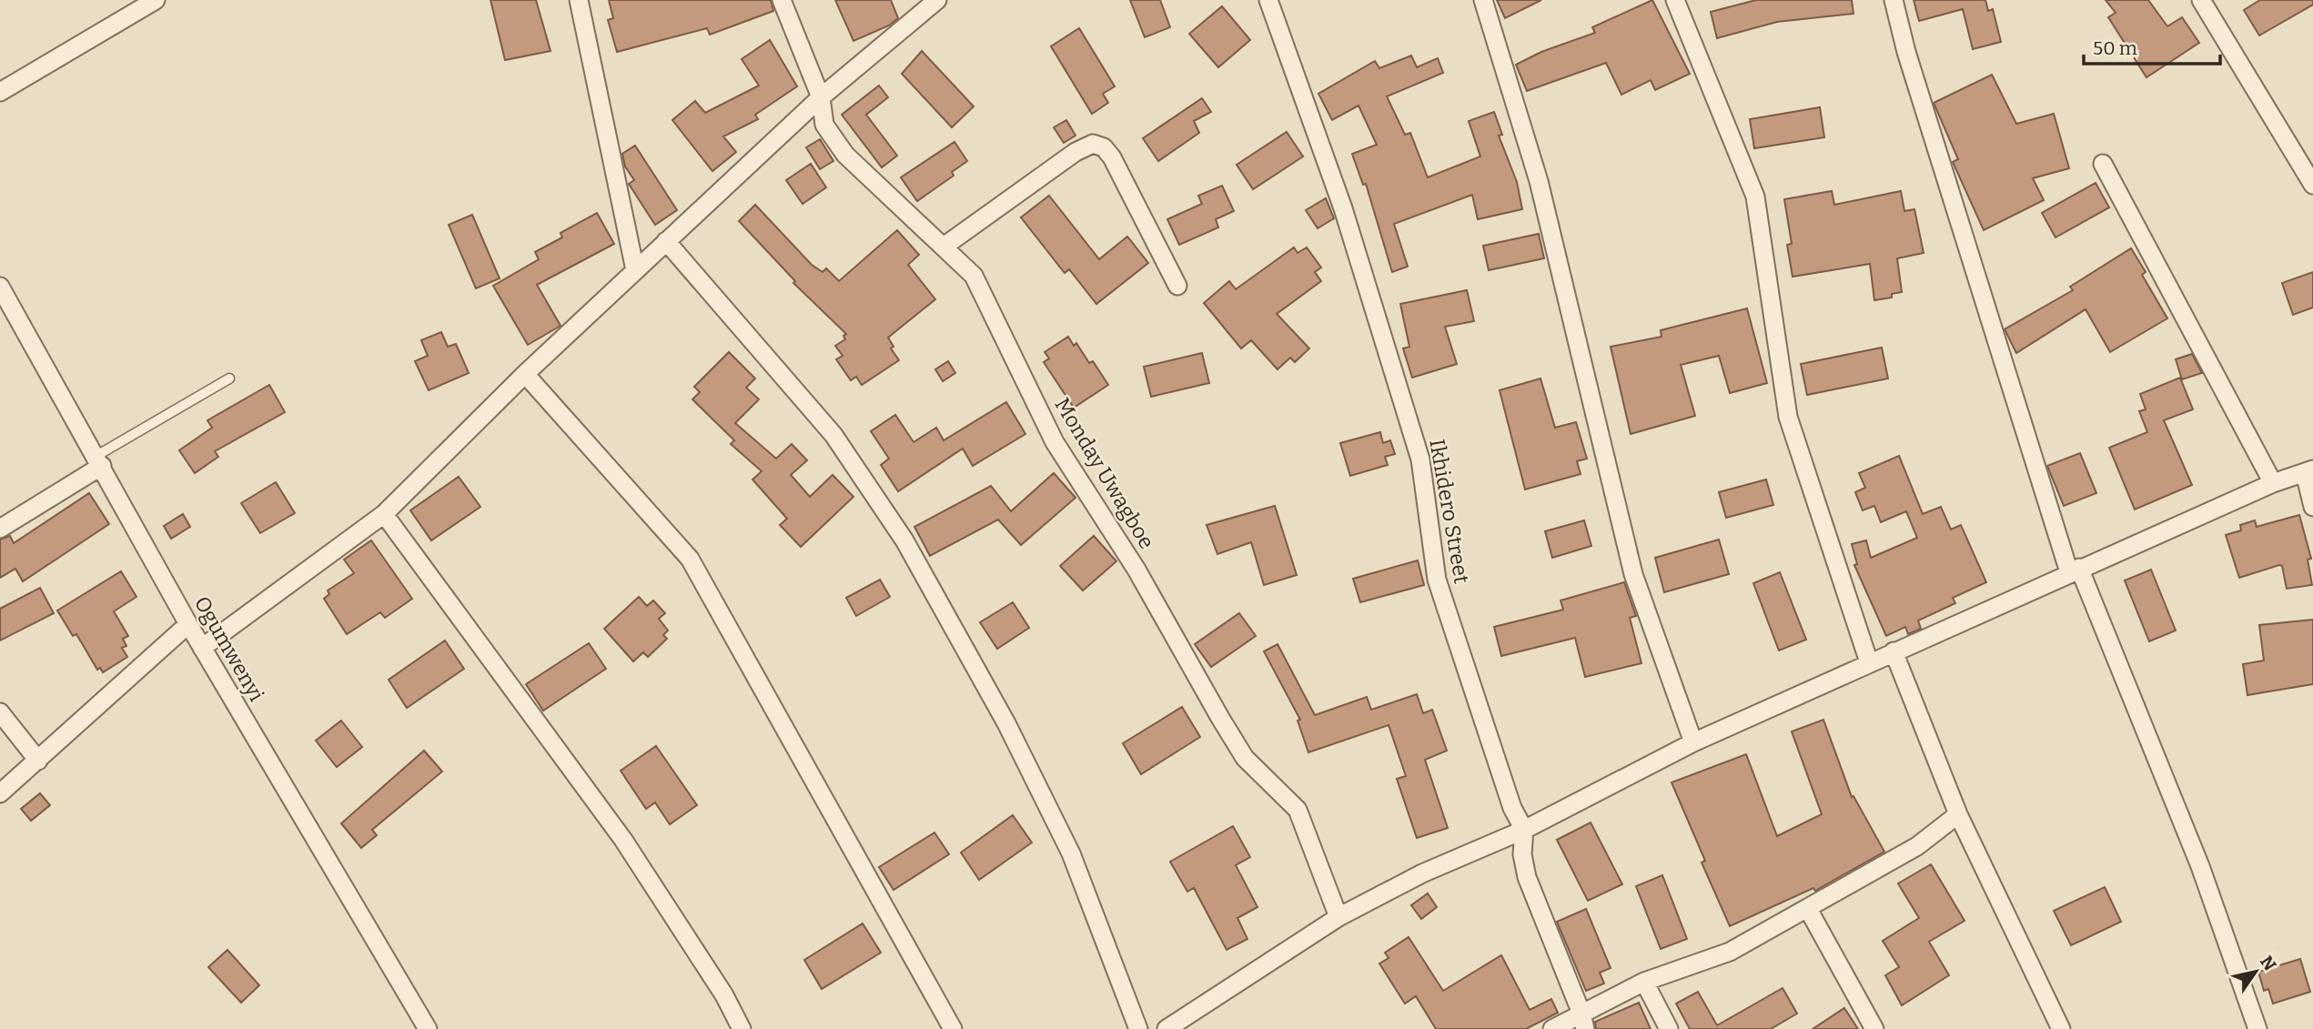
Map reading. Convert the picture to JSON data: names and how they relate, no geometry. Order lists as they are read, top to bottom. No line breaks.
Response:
{"streets":{"street":["Monday Uwagboe","Ikhidero Street","Ogumwenyi"]},"scale_bar":"50 m","north":"top right"}
